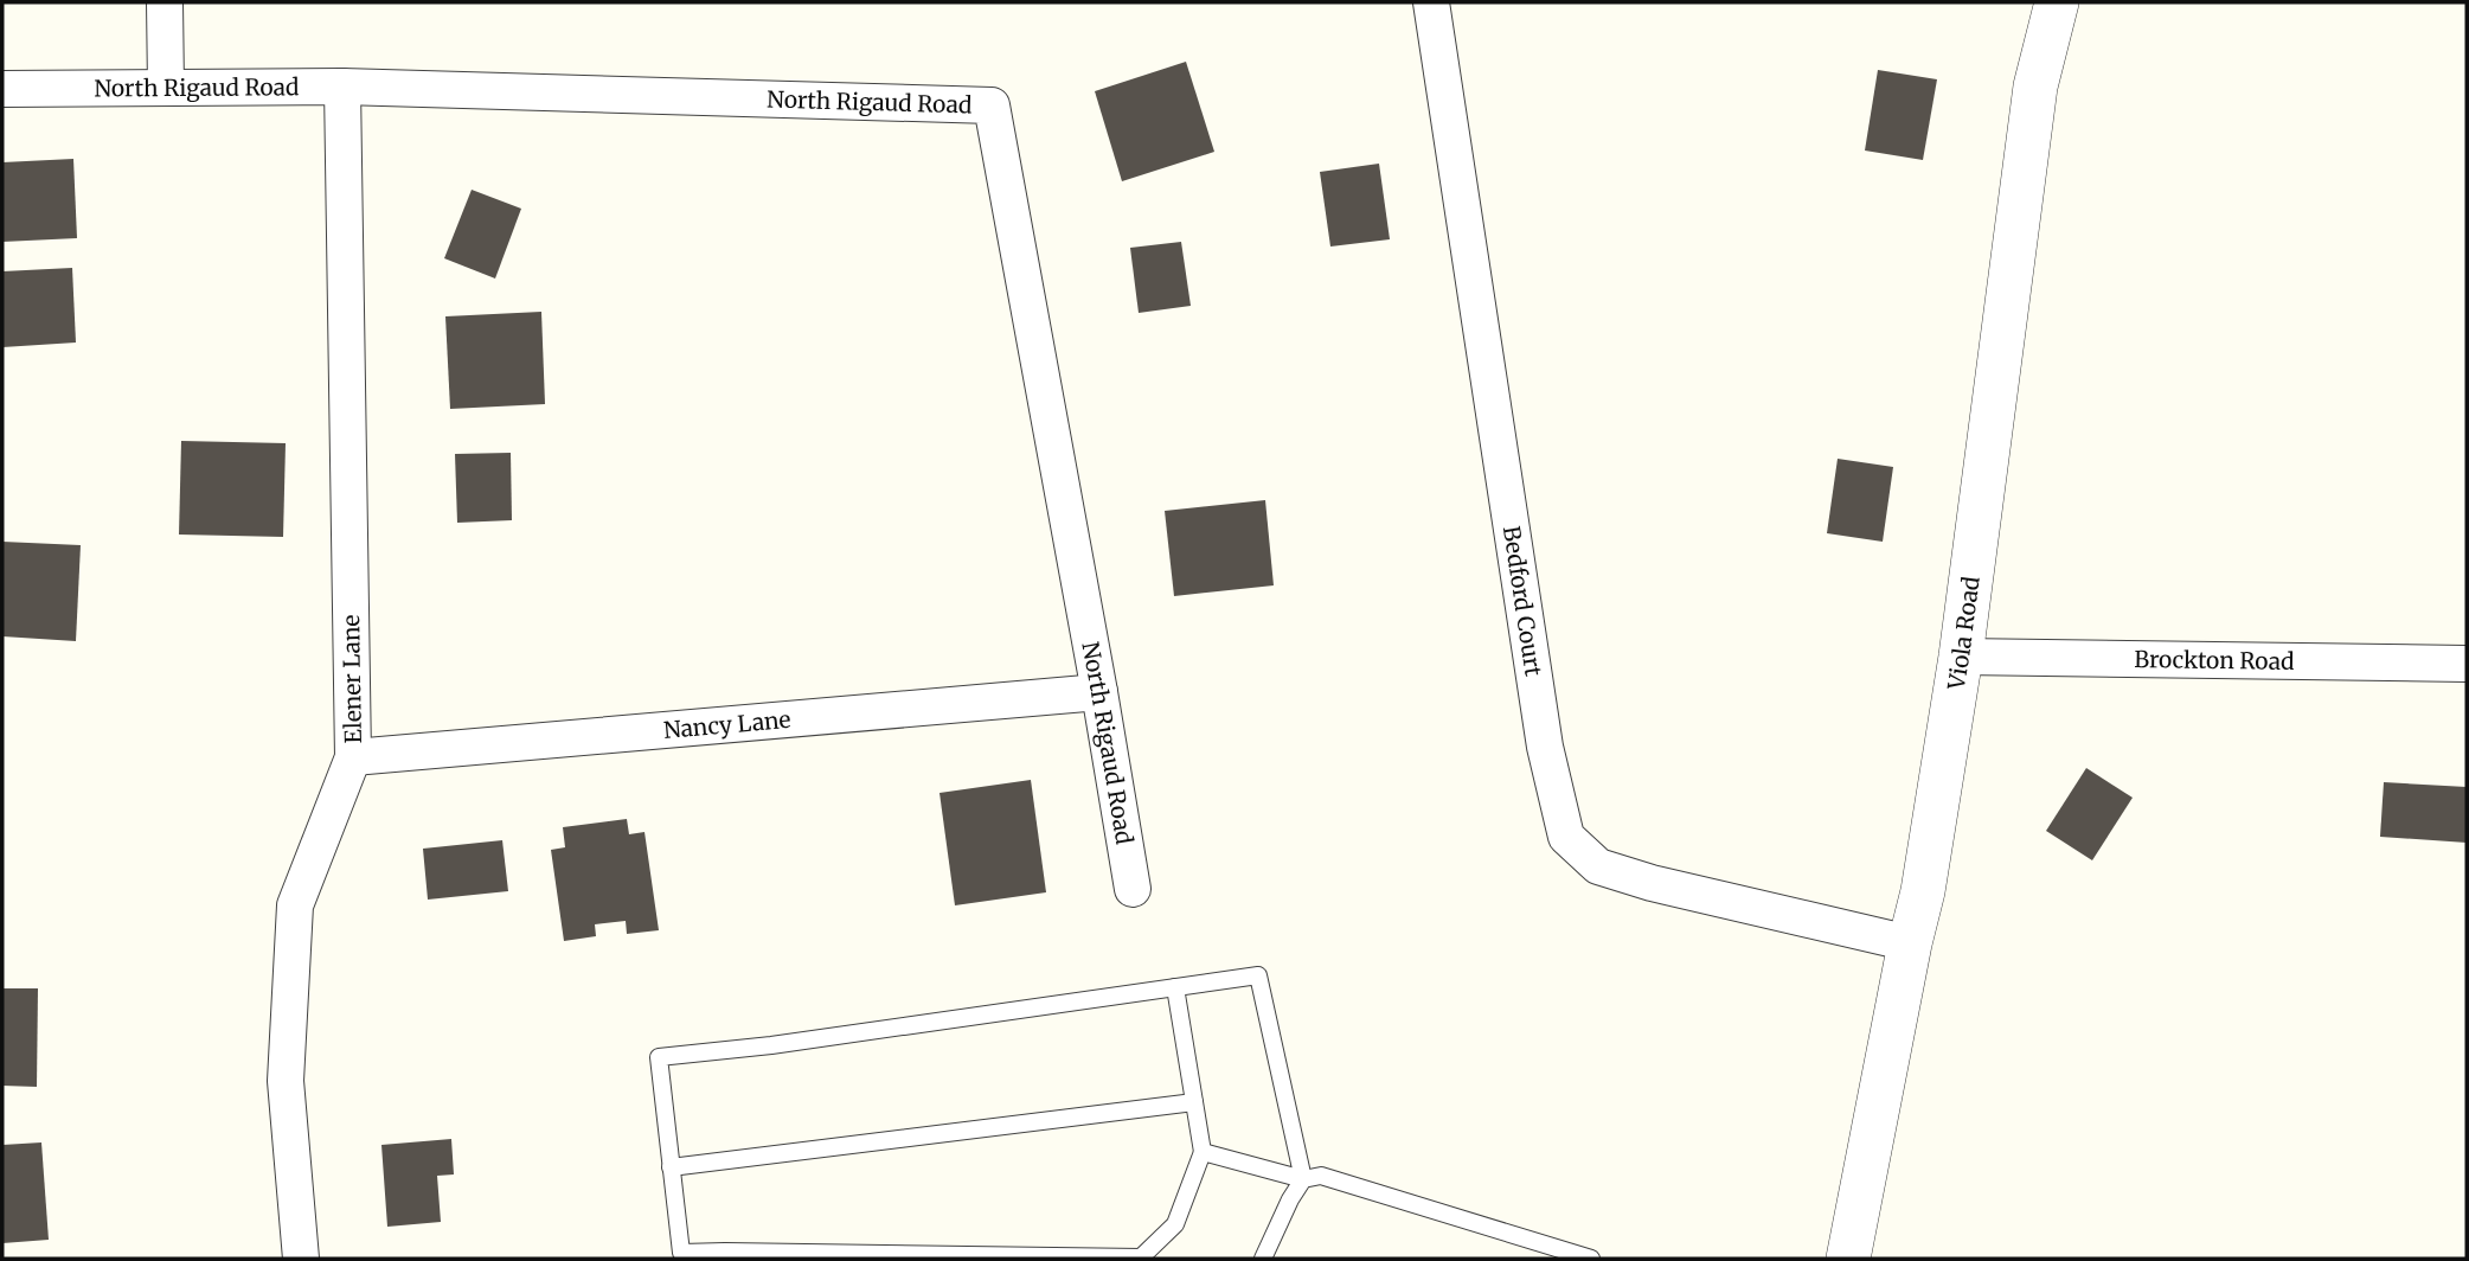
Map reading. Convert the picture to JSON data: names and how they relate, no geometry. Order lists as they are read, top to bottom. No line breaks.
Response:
{"streets":{"street":["North Rigaud Road","Bedford Court","Viola Road","Brockton Road","Elener Lane","Nancy Lane"]},"crossings":[["North Rigaud Road","Elener Lane"],["North Rigaud Road","Nancy Lane"],["Bedford Court","Viola Road"],["Viola Road","Brockton Road"],["Elener Lane","Nancy Lane"]]}
